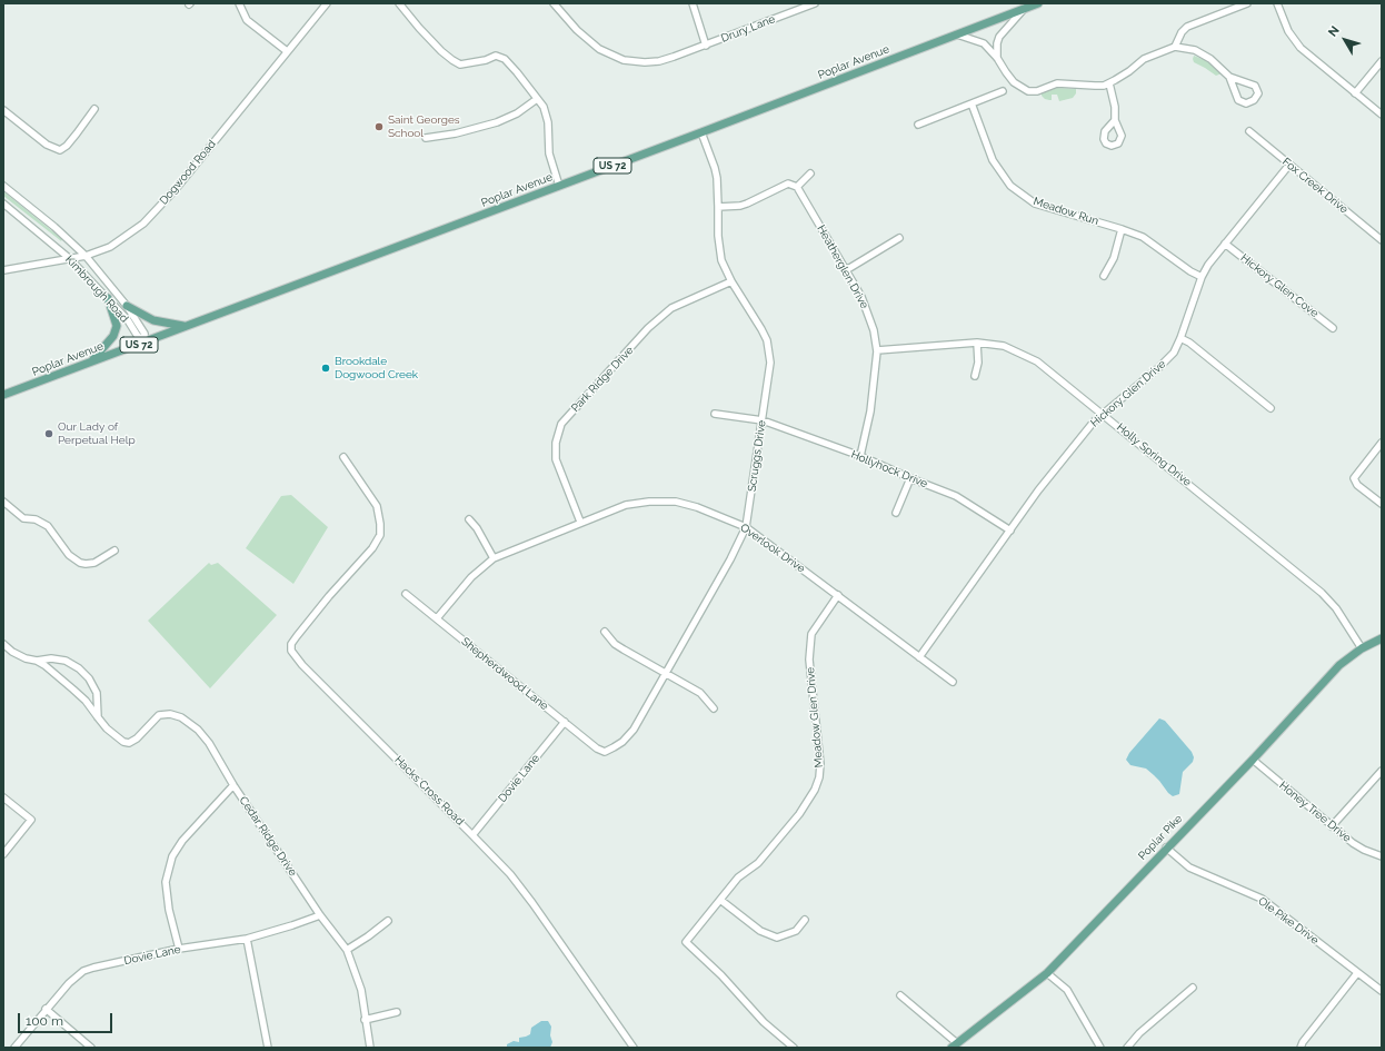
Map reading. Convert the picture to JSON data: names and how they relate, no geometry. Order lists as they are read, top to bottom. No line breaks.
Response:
{"streets":{"main road":["Poplar Avenue","US 72","Poplar Pike"],"street":["Drury Lane","Dogwood Road","Fox Creek Drive","Meadow Run","Heatherglen Drive","Hickory Glen Cove","Kimbrough Road","Park Ridge Drive","Hickory Glen Drive","Holly Spring Drive","Scruggs Drive","Hollyhock Drive","Overlook Drive","Shepherdwood Lane","Meadow Glen Drive","Dovie Lane","Hacks Cross Road","Honey Tree Drive","Cedar Ridge Drive","Ole Pike Drive"]},"crossings":[["Poplar Avenue","Kimbrough Road"],["Poplar Avenue","Scruggs Drive"],["Dogwood Road","Kimbrough Road"],["Fox Creek Drive","Hickory Glen Drive"],["Meadow Run","Hickory Glen Drive"],["Heatherglen Drive","Holly Spring Drive"],["Heatherglen Drive","Hollyhock Drive"],["Hickory Glen Cove","Hickory Glen Drive"],["Park Ridge Drive","Scruggs Drive"],["Park Ridge Drive","Overlook Drive"],["Hickory Glen Drive","Holly Spring Drive"],["Hickory Glen Drive","Hollyhock Drive"],["Hickory Glen Drive","Overlook Drive"],["Holly Spring Drive","Poplar Pike"],["Scruggs Drive","Hollyhock Drive"],["Scruggs Drive","Overlook Drive"],["Scruggs Drive","Shepherdwood Lane"],["Overlook Drive","Shepherdwood Lane"],["Overlook Drive","Meadow Glen Drive"],["Shepherdwood Lane","Dovie Lane"],["Dovie Lane","Hacks Cross Road"],["Dovie Lane","Cedar Ridge Drive"],["Honey Tree Drive","Poplar Pike"],["Poplar Pike","Ole Pike Drive"]],"places":["Saint Georges School","Brookdale Dogwood Creek","Our Lady of Perpetual Help"],"scale_bar":"100 m","north":"top left"}
